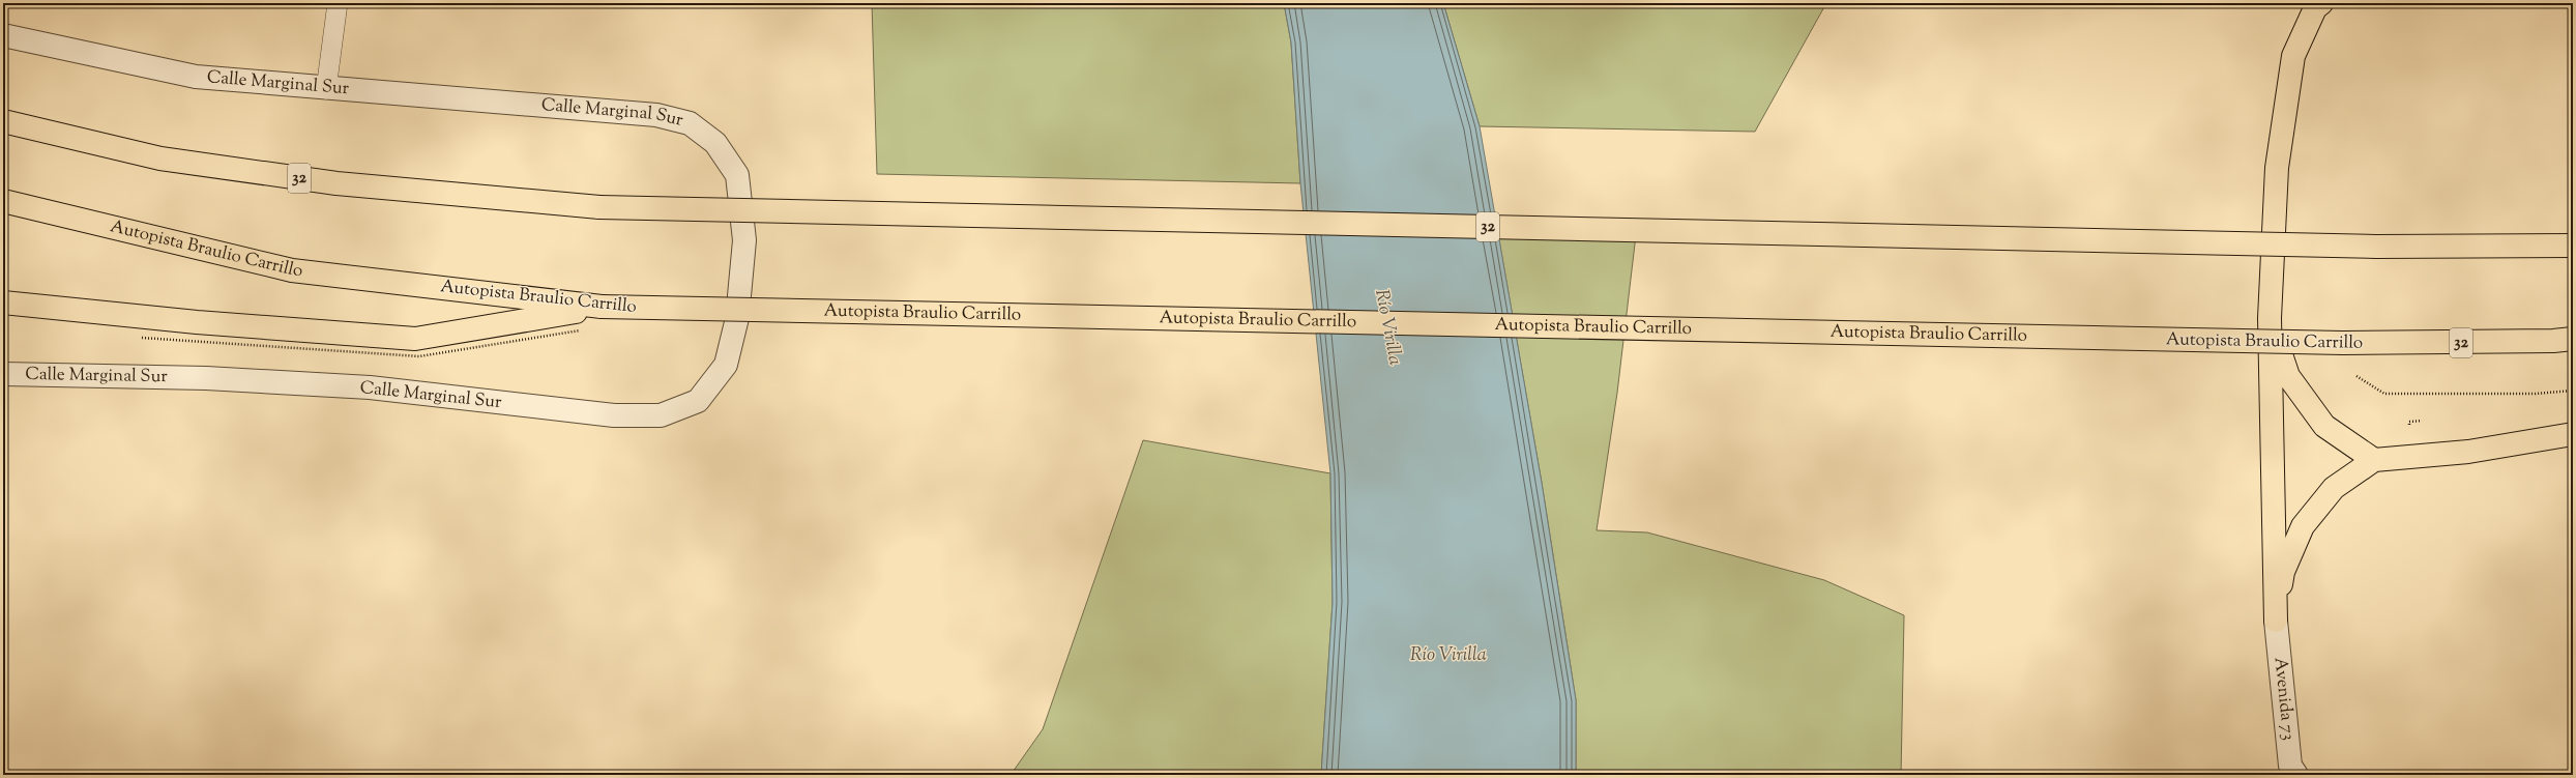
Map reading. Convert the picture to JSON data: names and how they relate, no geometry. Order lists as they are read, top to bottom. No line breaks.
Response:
{"streets":{"highway":["32","Autopista Braulio Carrillo"],"street":["Calle Marginal Sur","Avenida 73"]},"water":["Río Virilla"]}
